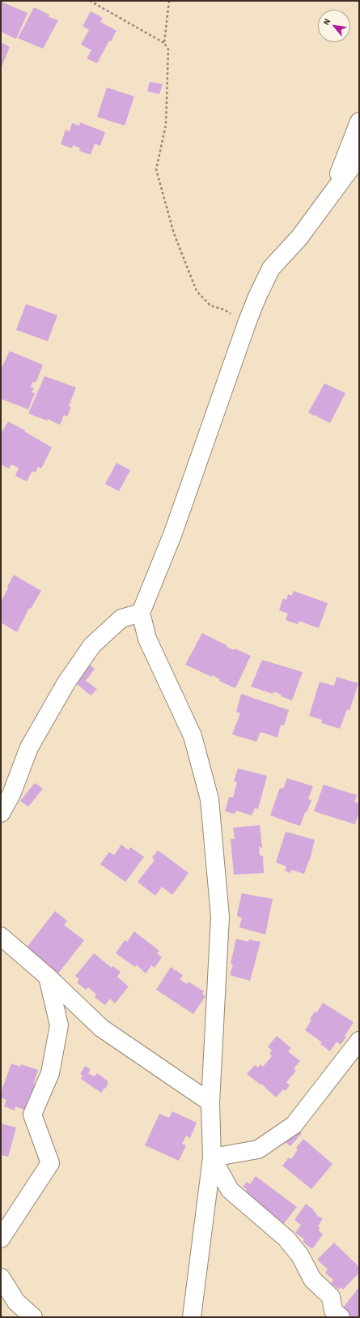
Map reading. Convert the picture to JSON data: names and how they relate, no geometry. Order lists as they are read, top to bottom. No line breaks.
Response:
{"north":"top left"}
